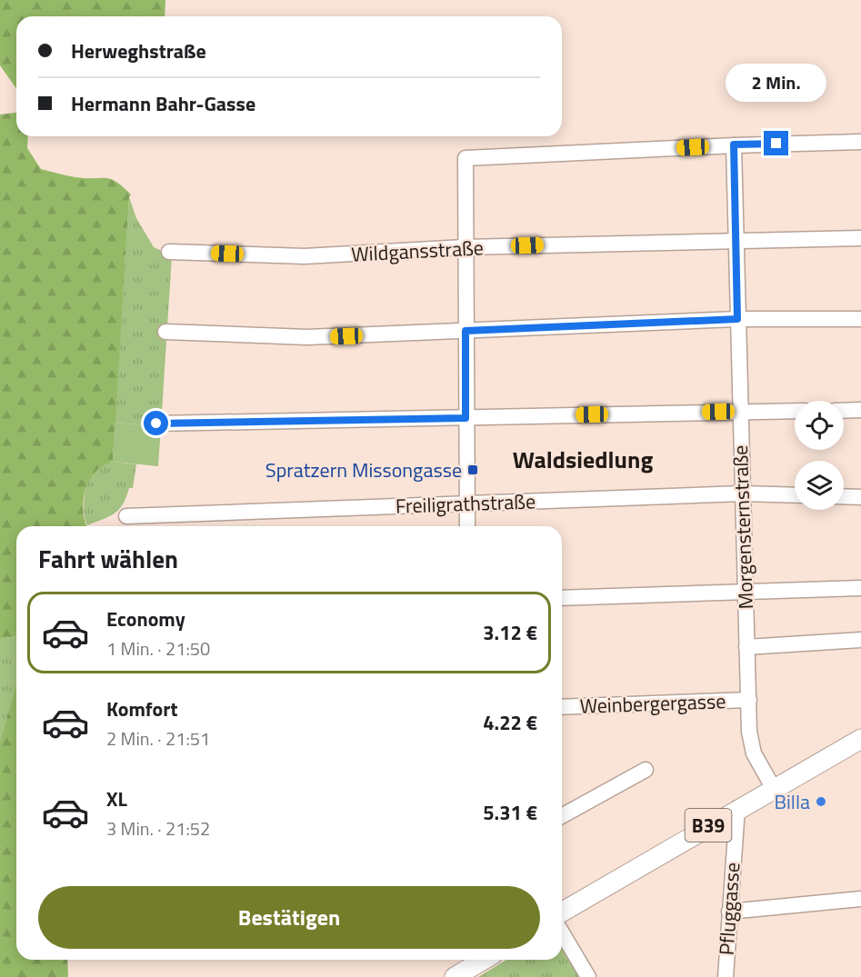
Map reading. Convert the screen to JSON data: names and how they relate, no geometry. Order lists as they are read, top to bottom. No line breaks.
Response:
{"streets":{"main road":["B39"],"street":["Wildgansstraße","Freiligrathstraße","Morgensternstraße","Weinbergergasse","Pfluggasse"]},"crossings":[["Wildgansstraße","Morgensternstraße"],["Freiligrathstraße","Morgensternstraße"],["Morgensternstraße","Weinbergergasse"],["Morgensternstraße","B39"],["B39","Pfluggasse"]],"districts":["Waldsiedlung"],"places":{"transit":["Spratzern Missongasse"],"other":["Billa"]},"page":{"banner":["Herweghstraße","Hermann Bahr-Gasse"],"bubble":"2 Min.","heading":"Fahrt wählen","list":[{"name":"Economy","note":"1 Min. · 21:50","value":"3.12 €"},{"name":"Komfort","note":"2 Min. · 21:51","value":"4.22 €"},{"name":"XL","note":"3 Min. · 21:52","value":"5.31 €"}],"buttons":"Bestätigen"}}
